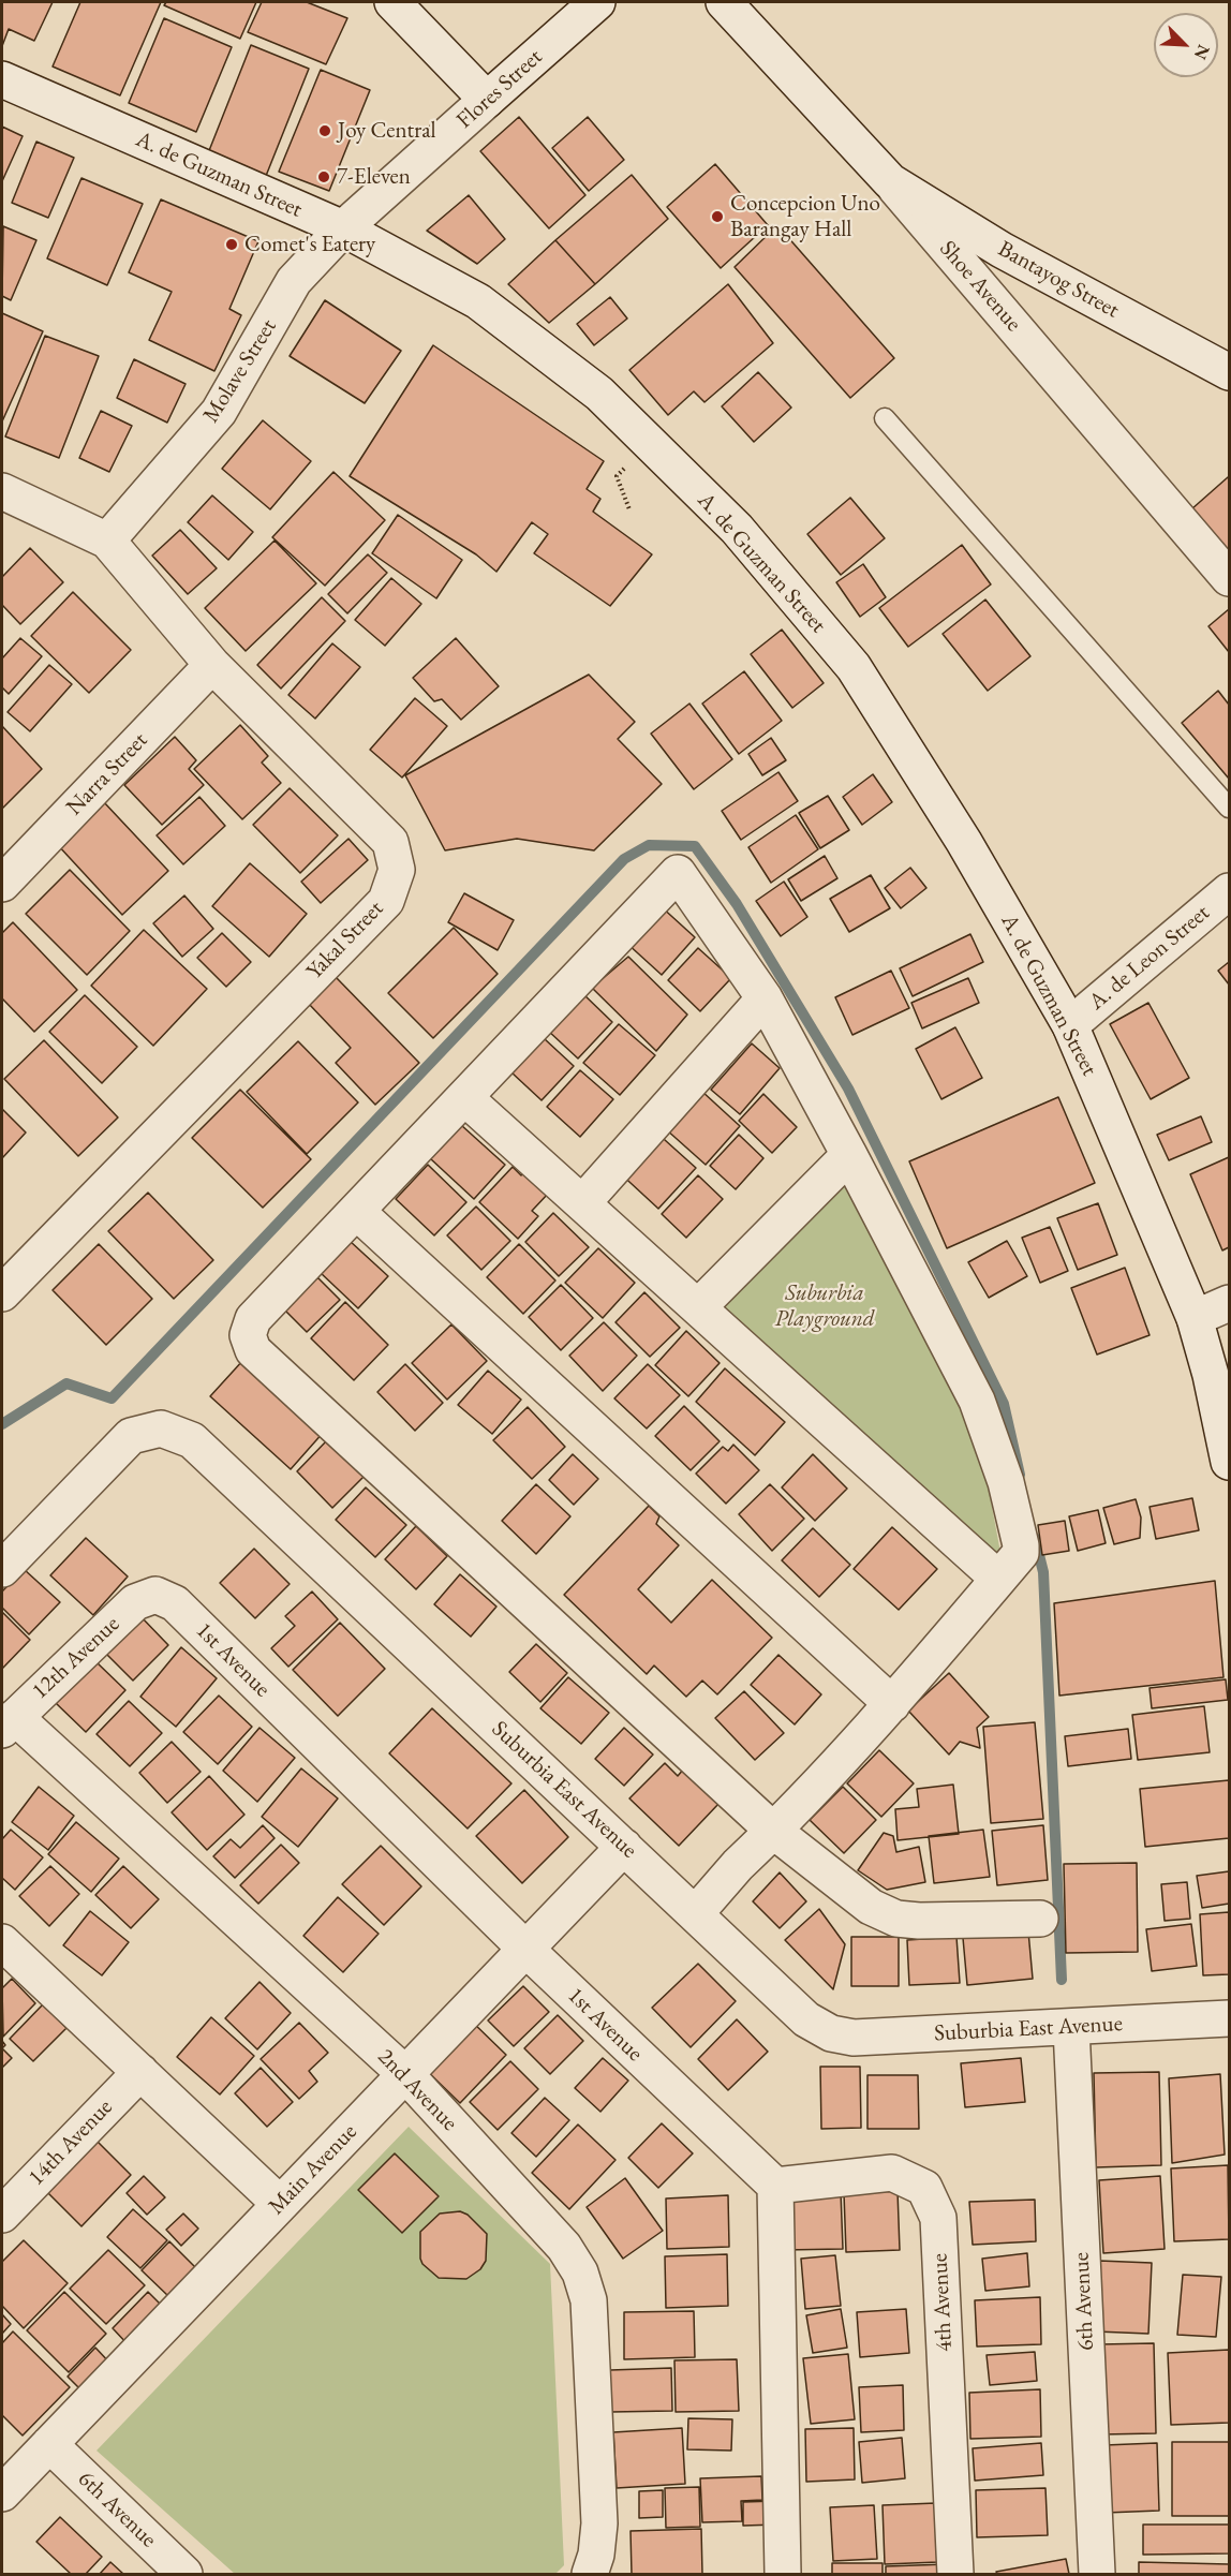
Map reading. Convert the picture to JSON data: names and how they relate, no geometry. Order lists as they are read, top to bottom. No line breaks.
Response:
{"streets":{"street":["Flores Street","A. de Guzman Street","Bantayog Street","Shoe Avenue","Molave Street","Narra Street","Yakal Street","A. de Leon Street","12th Avenue","1st Avenue","Suburbia East Avenue","2nd Avenue","14th Avenue","Main Avenue","6th Avenue","4th Avenue"]},"crossings":[["Flores Street","A. de Guzman Street"],["Flores Street","Molave Street"],["A. de Guzman Street","Molave Street"],["A. de Guzman Street","A. de Leon Street"],["Bantayog Street","Shoe Avenue"],["Molave Street","Yakal Street"],["Narra Street","Yakal Street"],["12th Avenue","1st Avenue"],["12th Avenue","2nd Avenue"],["1st Avenue","Main Avenue"],["1st Avenue","4th Avenue"],["Suburbia East Avenue","Main Avenue"],["Suburbia East Avenue","6th Avenue"],["2nd Avenue","Main Avenue"],["Main Avenue","6th Avenue"]],"parks":["Suburbia Playground"],"places":["Joy Central","7-Eleven","Concepcion Uno Barangay Hall","Comet's Eatery"],"north":"bottom right"}
